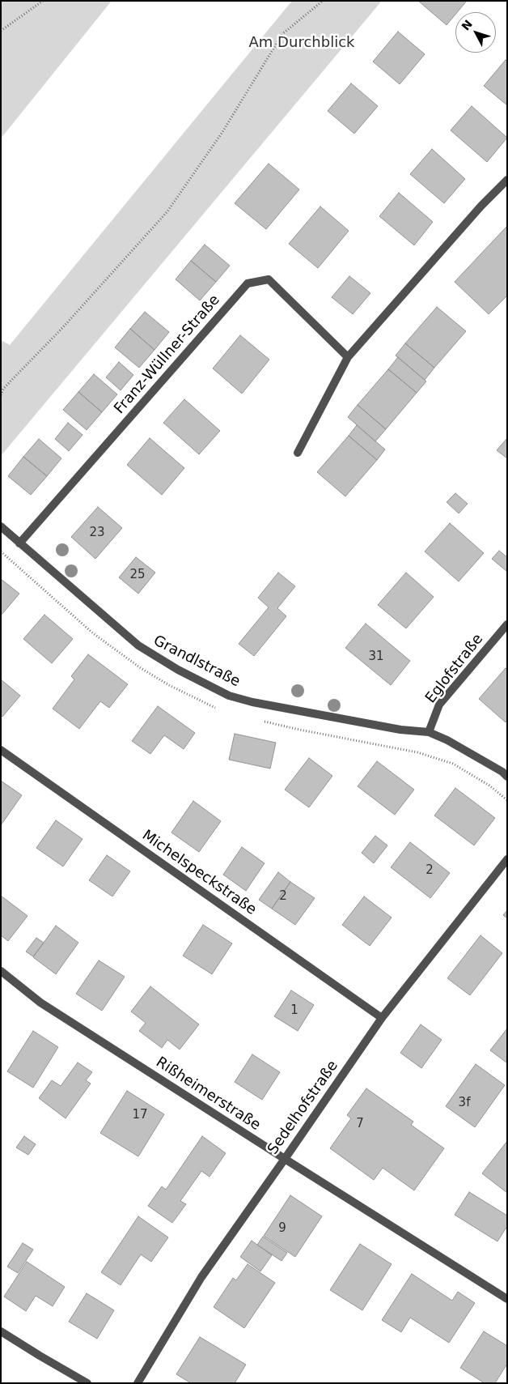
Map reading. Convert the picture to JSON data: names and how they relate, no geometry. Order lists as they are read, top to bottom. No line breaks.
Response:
{"streets":{"street":["Franz-Wüllner-Straße","Grandlstraße","Eglofstraße","Michelspeckstraße","Rißheimerstraße","Sedelhofstraße"]},"crossings":[["Franz-Wüllner-Straße","Grandlstraße"],["Grandlstraße","Eglofstraße"],["Michelspeckstraße","Sedelhofstraße"],["Rißheimerstraße","Sedelhofstraße"]],"parks":["Am Durchblick"],"house_numbers":["23","25","31","2","2","1","3f","17","7","9"],"north":"top left"}
